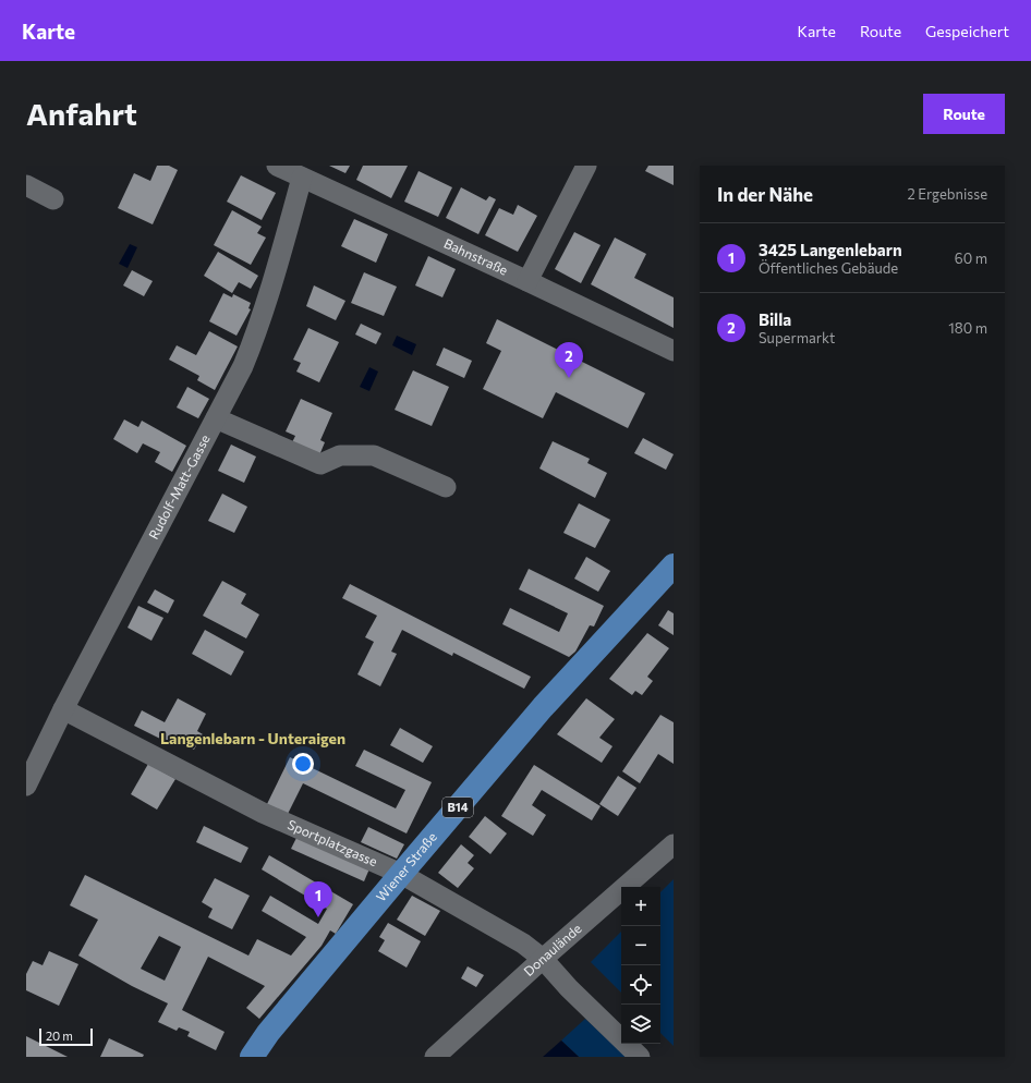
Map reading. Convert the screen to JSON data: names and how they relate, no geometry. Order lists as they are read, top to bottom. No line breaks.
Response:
{"streets":{"main road":["B14","Wiener Straße"],"street":["Bahnstraße","Rudolf-Matt-Gasse","Sportplatzgasse","Donaulände"]},"crossings":[["Bahnstraße","Rudolf-Matt-Gasse"],["Rudolf-Matt-Gasse","Sportplatzgasse"],["Sportplatzgasse","Wiener Straße"],["Sportplatzgasse","Donaulände"]],"districts":["Langenlebarn - Unteraigen"],"scale_bar":"20 m","page":{"header":"Karte","nav":["Karte","Route","Gespeichert"],"buttons":"Route","title":"Anfahrt","heading":["In der Nähe","2 Ergebnisse"],"list":[{"mark":"1","name":"3425 Langenlebarn","note":"Öffentliches Gebäude","value":"60 m"},{"mark":"2","name":"Billa","note":"Supermarkt","value":"180 m"}],"pins":["2","1"],"map_buttons":["+","−"],"scale":"20 m"}}
